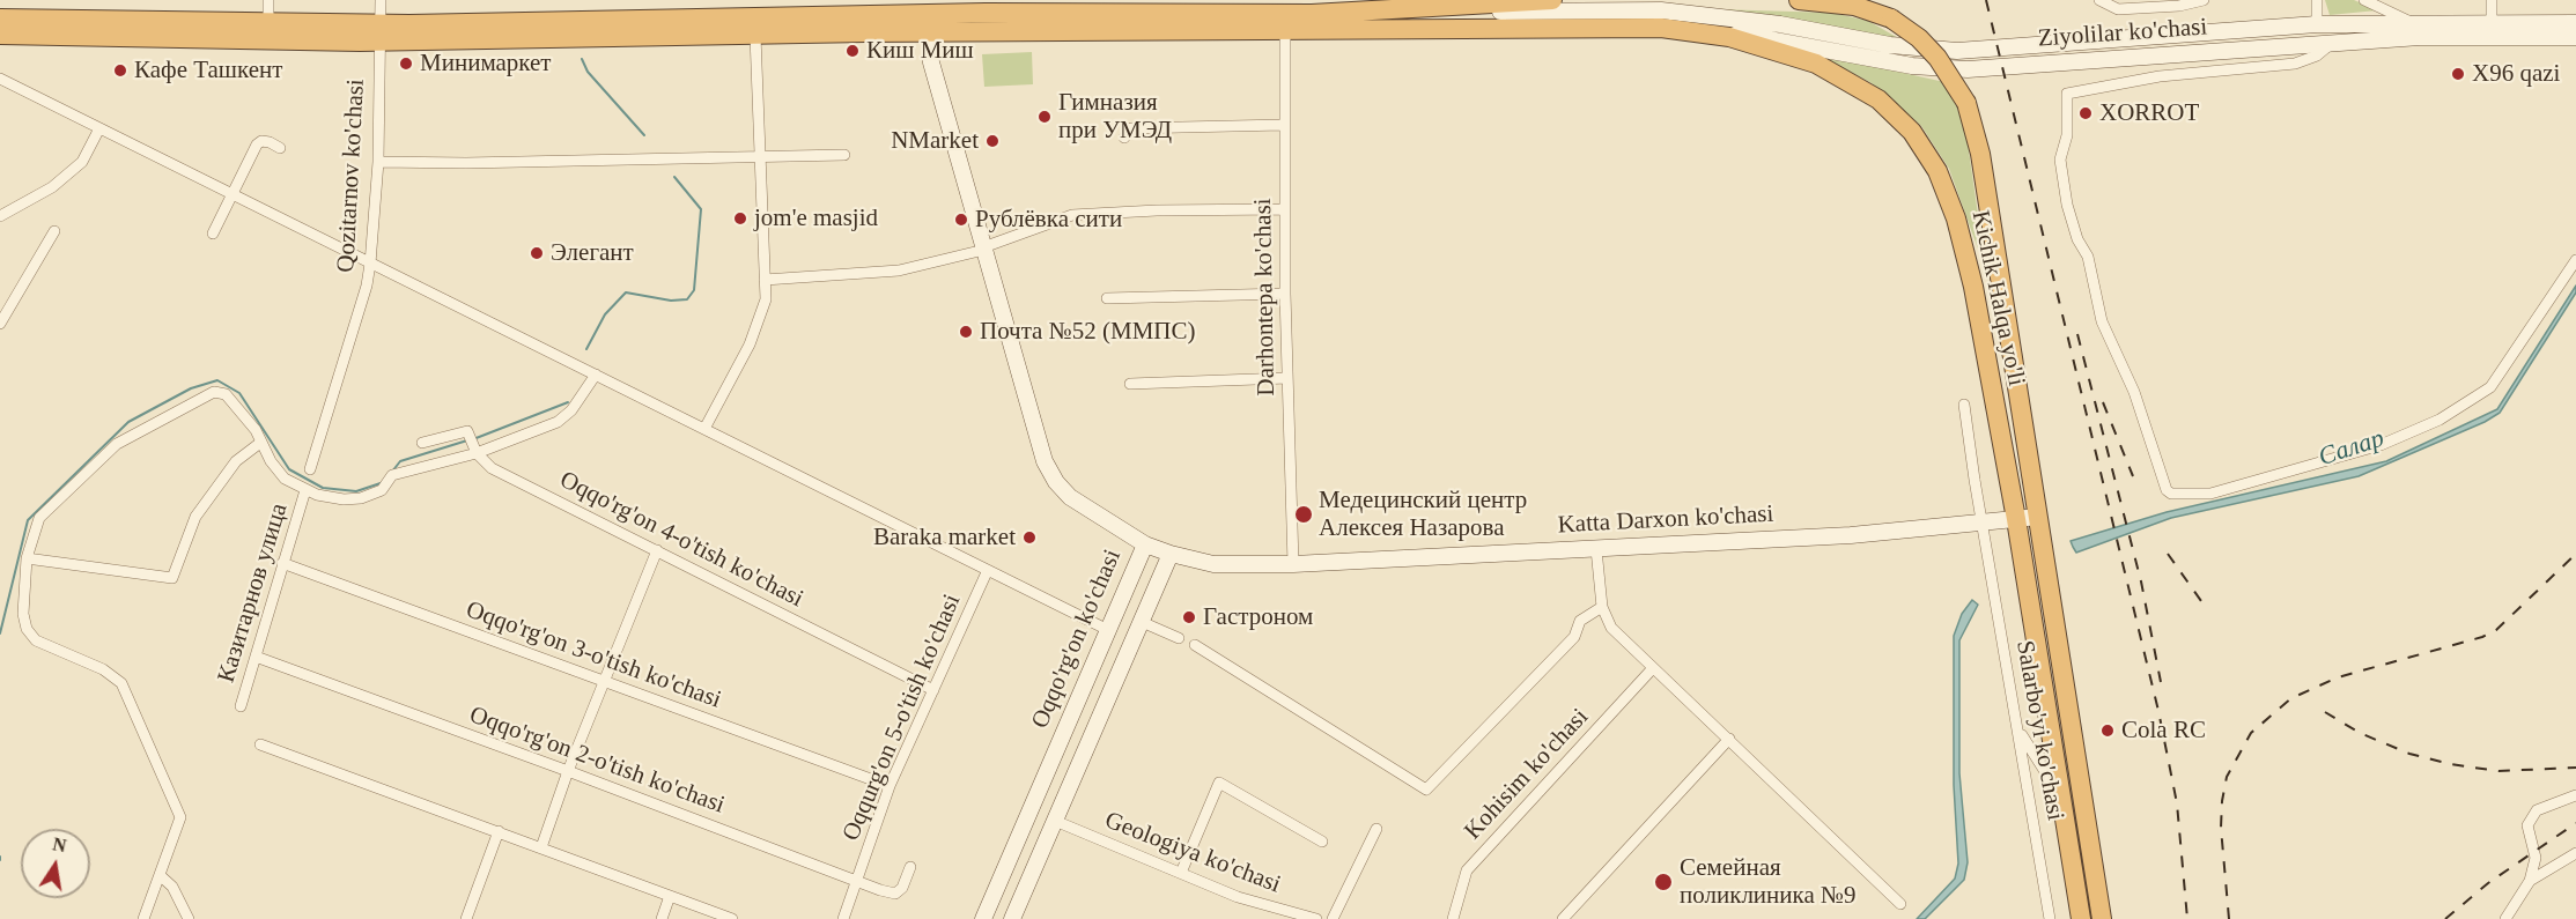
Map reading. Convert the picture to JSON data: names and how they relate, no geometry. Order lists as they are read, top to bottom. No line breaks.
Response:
{"streets":{"highway":["Kichik Halqa yo'li"],"main road":["Ziyolilar ko'chasi","Katta Darxon ko'chasi","Oqqo'rg'on ko'chasi"],"street":["Qozitarnov ko'chasi","Darhontepa ko'chasi","Oqqo'rg'on 4-o'tish ko'chasi","Казитарнов улица","Oqqo'rg'on 3-o'tish ko'chasi","Oqqurg'on 5-o'tish ko'chasi","Salarbo'yi ko'chasi","Oqqo'rg'on 2-o'tish ko'chasi","Kohisim ko'chasi","Geologiya ko'chasi"]},"crossings":[["Ziyolilar ko'chasi","Kichik Halqa yo'li"],["Qozitarnov ko'chasi","Kichik Halqa yo'li"],["Darhontepa ko'chasi","Kichik Halqa yo'li"],["Darhontepa ko'chasi","Katta Darxon ko'chasi"],["Kichik Halqa yo'li","Katta Darxon ko'chasi"],["Kichik Halqa yo'li","Oqqo'rg'on ko'chasi"],["Katta Darxon ko'chasi","Oqqo'rg'on ko'chasi"],["Katta Darxon ko'chasi","Salarbo'yi ko'chasi"],["Oqqo'rg'on 4-o'tish ko'chasi","Oqqurg'on 5-o'tish ko'chasi"],["Казитарнов улица","Oqqo'rg'on 3-o'tish ko'chasi"],["Казитарнов улица","Oqqo'rg'on 2-o'tish ko'chasi"],["Oqqo'rg'on ko'chasi","Geologiya ko'chasi"],["Oqqo'rg'on 3-o'tish ko'chasi","Oqqurg'on 5-o'tish ko'chasi"],["Oqqurg'on 5-o'tish ko'chasi","Oqqo'rg'on 2-o'tish ko'chasi"]],"water":["Салар"],"places":["Киш Миш","Минимаркет","Кафе Ташкент","X96 qazi","XORROT","Гимназия при УМЭД","NMarket","jom'e masjid","Рублёвка сити","Элегант","Почта №52 (ММПС)","Медецинский центр Алексея Назарова","Baraka market","Гастроном","Cola RC","Семейная поликлиника №9"],"north":"top"}
